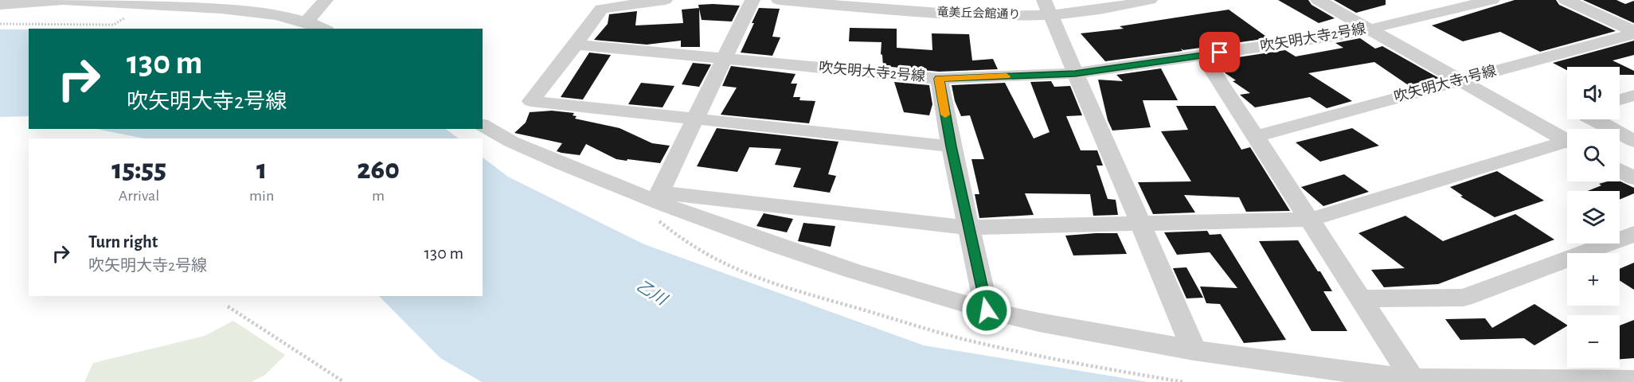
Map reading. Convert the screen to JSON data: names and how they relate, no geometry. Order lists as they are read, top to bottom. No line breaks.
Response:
{"streets":{"street":["竜美丘会館通り","吹矢明大寺2号線","吹矢明大寺1号線"]},"water":["乙川"],"page":{"turn":["130 m","吹矢明大寺2号線"],"map_buttons":["+","−"],"eta":["15:55","Arrival","1","min","260","m"],"list":[{"name":"Turn right","note":"吹矢明大寺2号線","value":"130 m"}]}}
